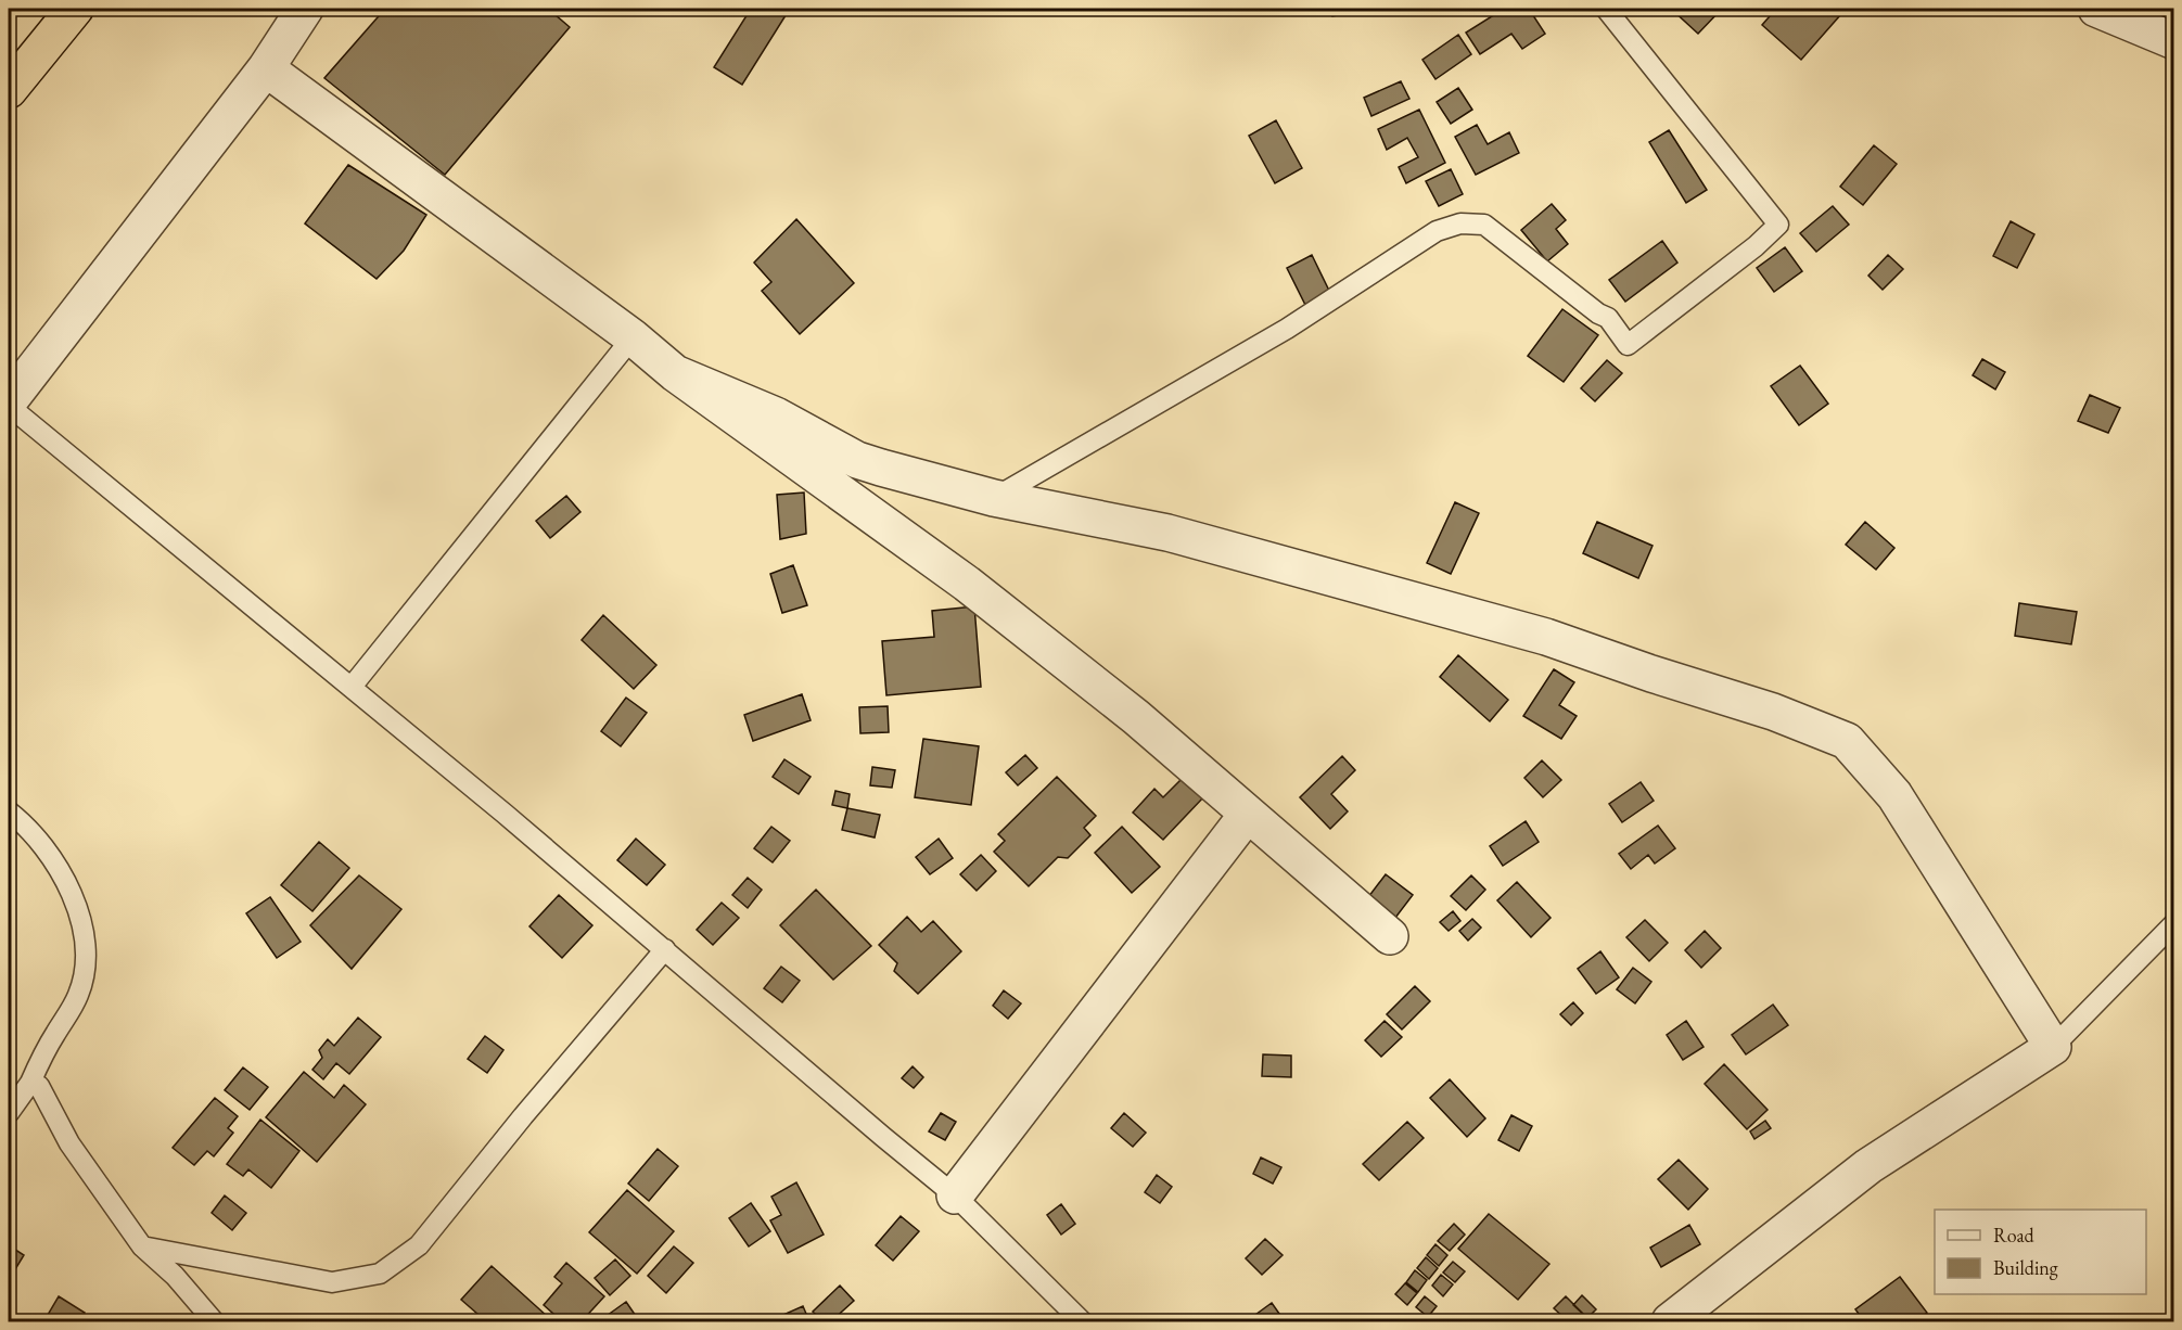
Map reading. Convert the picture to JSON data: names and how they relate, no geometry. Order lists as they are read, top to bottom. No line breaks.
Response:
{"legend":["Road","Building"]}
